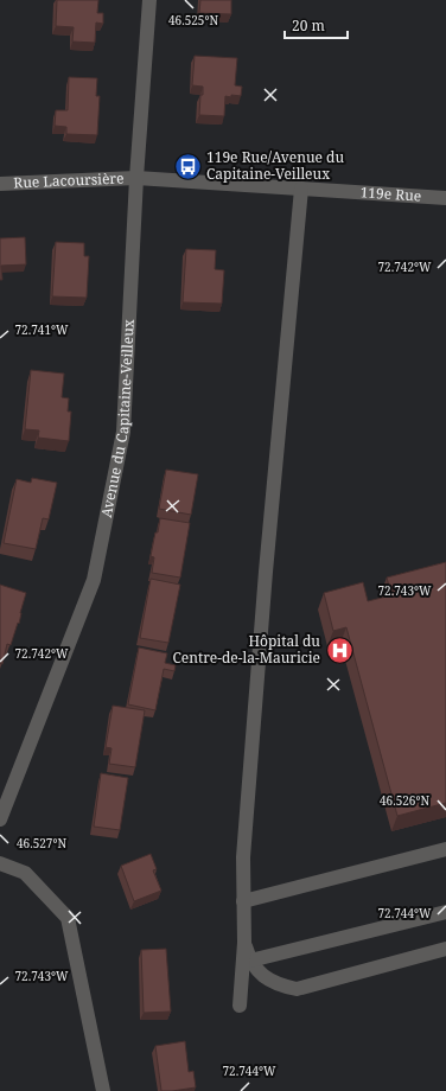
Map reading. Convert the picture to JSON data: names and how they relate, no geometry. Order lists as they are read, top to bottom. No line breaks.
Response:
{"streets":{"street":["Rue Lacoursière","119e Rue","Avenue du Capitaine-Veilleux"]},"crossings":[["Rue Lacoursière","119e Rue"],["Rue Lacoursière","Avenue du Capitaine-Veilleux"],["119e Rue","Avenue du Capitaine-Veilleux"]],"places":{"bus stop":["119e Rue/Avenue du Capitaine-Veilleux"],"hospital":["Hôpital du Centre-de-la-Mauricie"]},"scale_bar":"20 m","coordinates":["46.525°N","72.742°W","72.741°W","72.743°W","46.526°N","46.527°N","72.744°W"]}
